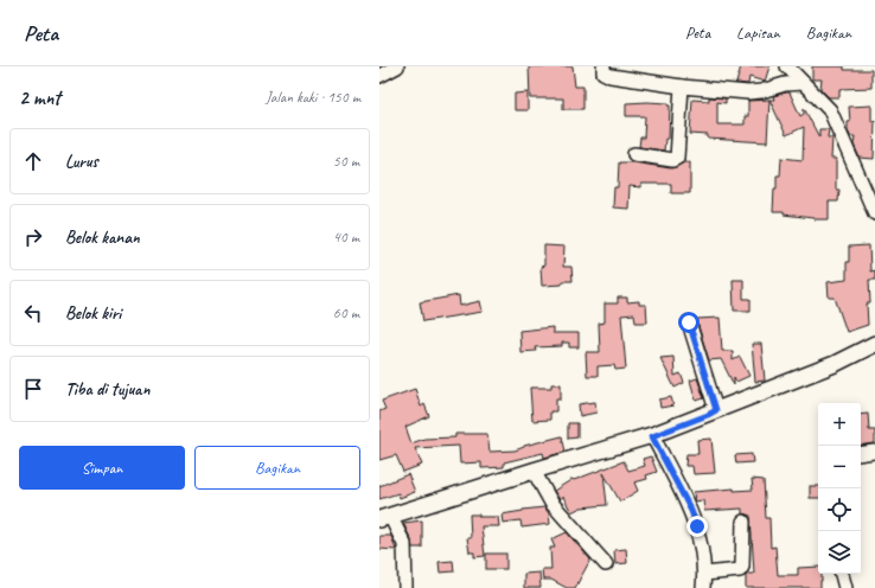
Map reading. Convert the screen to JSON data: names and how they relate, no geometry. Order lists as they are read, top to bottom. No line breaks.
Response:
{"page":{"header":"Peta","nav":["Peta","Lapisan","Bagikan"],"heading":["2 mnt","Jalan kaki · 150 m"],"list":[["Lurus","50 m"],["Belok kanan","40 m"],["Belok kiri","60 m"],"Tiba di tujuan"],"map_buttons":["+","−"],"buttons":["Simpan","Bagikan"]}}
